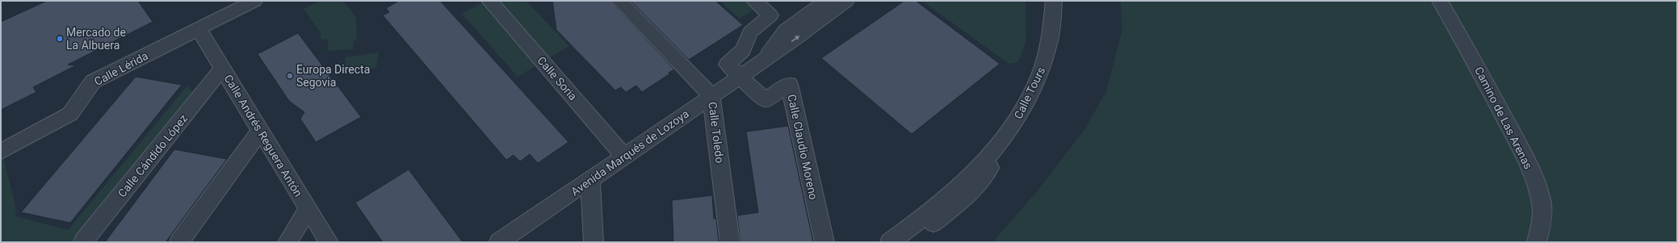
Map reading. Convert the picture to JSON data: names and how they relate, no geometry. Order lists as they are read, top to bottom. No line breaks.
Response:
{"streets":{"street":["Calle Lérida","Calle Soria","Calle Tours","Camino de Las Arenas","Calle Toledo","Calle Andrés Reguera Antón","Calle Claudio Moreno","Avenida Marqués de Lozoya","Calle Cándido López"]},"crossings":[["Calle Lérida","Calle Andrés Reguera Antón"],["Calle Soria","Avenida Marqués de Lozoya"],["Calle Toledo","Avenida Marqués de Lozoya"],["Calle Andrés Reguera Antón","Calle Cándido López"],["Calle Claudio Moreno","Avenida Marqués de Lozoya"]],"places":["Mercado de La Albuera","Europa Directa Segovia"]}
